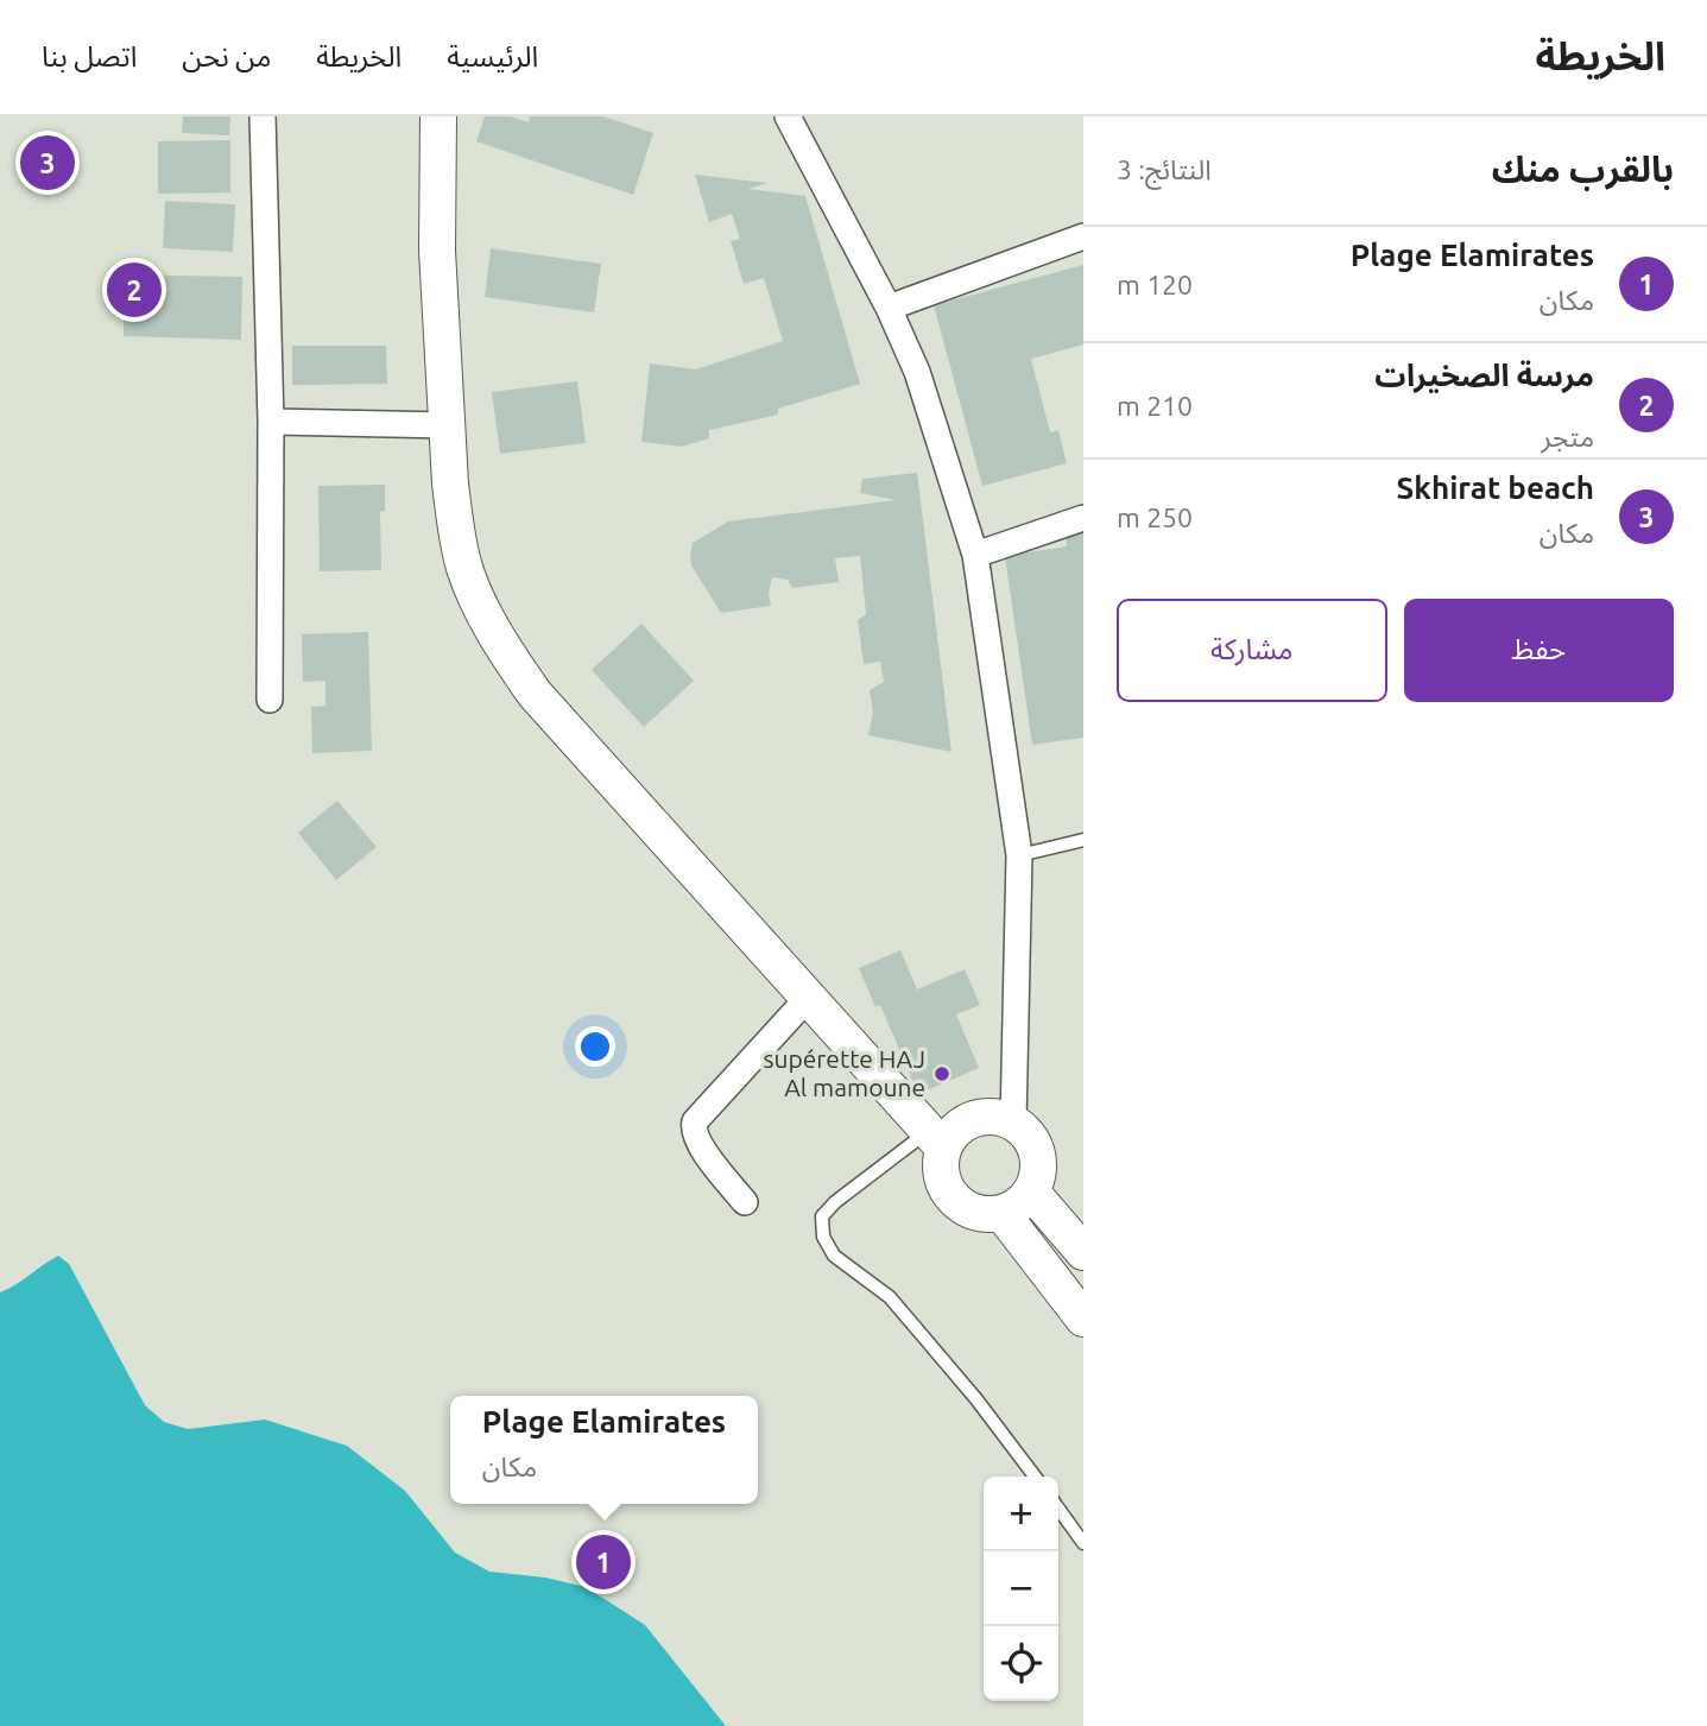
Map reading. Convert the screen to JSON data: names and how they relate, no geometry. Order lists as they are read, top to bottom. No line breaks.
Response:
{"places":["supérette HAJ Al mamoune"],"page":{"header":"الخريطة","nav":["الرئيسية","الخريطة","من نحن","اتصل بنا"],"heading":["بالقرب منك","النتائج: 3"],"pins":["3","2","1"],"list":[{"mark":"1","name":"Plage Elamirates","note":"مكان","value":"120 m"},{"mark":"2","name":"مرسة الصخيرات","note":"متجر","value":"210 m"},{"mark":"3","name":"Skhirat beach","note":"مكان","value":"250 m"}],"buttons":["حفظ","مشاركة"],"popup":["Plage Elamirates","مكان"],"map_buttons":["+","−"]}}
